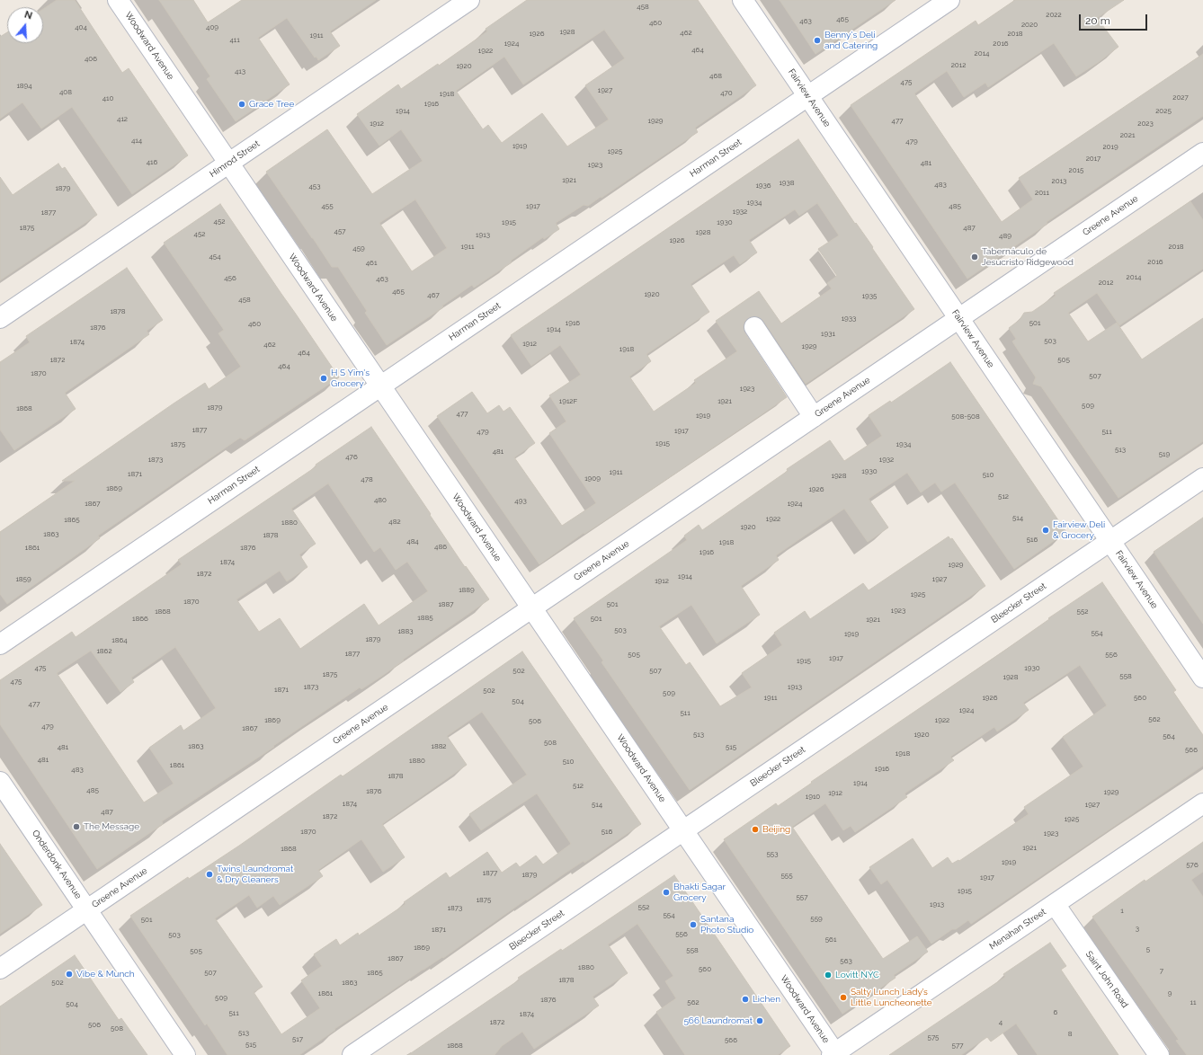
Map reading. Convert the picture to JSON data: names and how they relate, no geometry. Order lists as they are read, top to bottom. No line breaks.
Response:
{"streets":{"street":["Woodward Avenue","Fairview Avenue","Harman Street","Himrod Street","Greene Avenue","Bleecker Street","Onderdonk Avenue","Menahan Street","Saint John Road"]},"crossings":[["Woodward Avenue","Harman Street"],["Woodward Avenue","Himrod Street"],["Woodward Avenue","Greene Avenue"],["Woodward Avenue","Bleecker Street"],["Woodward Avenue","Menahan Street"],["Fairview Avenue","Harman Street"],["Fairview Avenue","Greene Avenue"],["Fairview Avenue","Bleecker Street"],["Greene Avenue","Onderdonk Avenue"],["Menahan Street","Saint John Road"]],"places":["Benny's Deli and Catering","Grace Tree","Tabernáculo de Jesucristo Ridgewood","H S Yim's Grocery","Fairview Deli & Grocery","The Message","Beijing","Twins Laundromat & Dry Cleaners","Bhakti Sagar Grocery","Santana Photo Studio","Vibe & Munch","Lovitt NYC","Salty Lunch Lady’s Little Luncheonette","Lichen","566 Laundromat"],"house_numbers":["458","2022","465","463","460","2020","404","409","1928","462","1926","2018","1911","411","1924","2016","464","1922","2014","406","2012","1920","413","468","475","1894","1927","408","470","1918","2027","410","1916","1914","2025","412","1929","477","1912","2023","2021","414","479","1919","2019","1925","2017","416","481","1923","2015","1921","2013","1938","483","1936","453","1879","2011","1934","455","1917","485","1932","1877","452","1915","1930","1875","487","457","1928","452","1913","489","1926","1911","2018","459","454","2016","461","2014","456","463","2012","465","1920","467","1935","458","1878","1933","1916","501","460","1876","1914","1931","503","1874","1912","462","1929","1918","464","1872","505","464","1870","507","1923","1912F","1921","509","1879","1868","477","1919","508-508","1877","1917","479","511","1915","1875","1934","513","481","519","476","1873","1932","1930","1911","1871","510","1928","1909","478","1869","1926","512","480","493","1867","1924","514","1922","1865","482","1880","1920","1863","1878","516","484","1918","486","1861","1876","1916","1874","1929","1872","1914","1859","1927","1912","1889","1925","1870","1887","501","1923","1868","552","1885","1866","501","1921","503","1883","554","1919","1879","1864","1862","1877","505","556","1917","1915","475","1930","502","507","1875","558","1928","475","1873","1913","1871","502","509","1911","1926","560","504","477","1924","511","562","1869","1922","506","479","1867","513","1920","564","508","1863","1882","481","515","566","1918","481","1880","510","1861","1916","483","1878","1914","512","485","1876","1929","1912","1910","1874","514","1927","487","1872","1925","1870","516","1923","1921","1868","553","1919","576","1877","1879","555","1917","1915","557","1875","1913","552","1873","1","554","559","501","3","1871","556","503","561","1869","5","558","505","1867","563","1880","560","7","507","1865","1878","502","1863","1861","9","509","1876","562","11","504","6","511","1874","1872","4","506","508","513","8","575","517","566","515","1868","577"],"scale_bar":"20 m","north":"top"}
